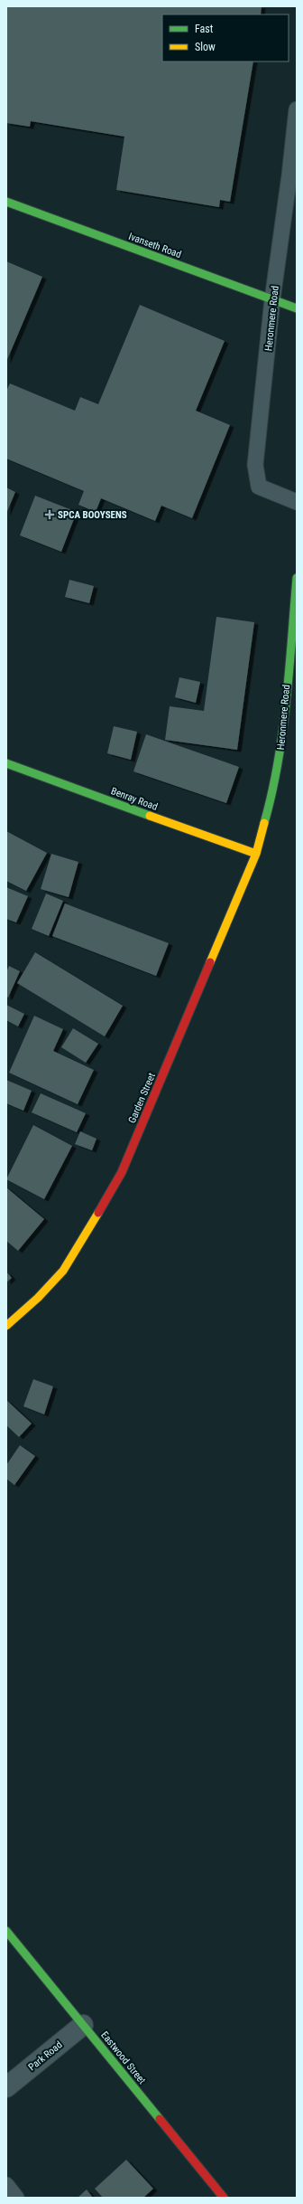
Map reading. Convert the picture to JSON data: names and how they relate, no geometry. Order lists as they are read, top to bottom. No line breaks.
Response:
{"streets":{"street":["Ivanseth Road","Heronmere Road","Benray Road","Garden Street","Park Road","Eastwood Street"]},"crossings":[["Ivanseth Road","Heronmere Road"],["Heronmere Road","Benray Road"],["Heronmere Road","Garden Street"],["Benray Road","Garden Street"],["Park Road","Eastwood Street"]],"places":{"health":["SPCA BOOYSENS"]},"legend":["Fast","Slow"]}
